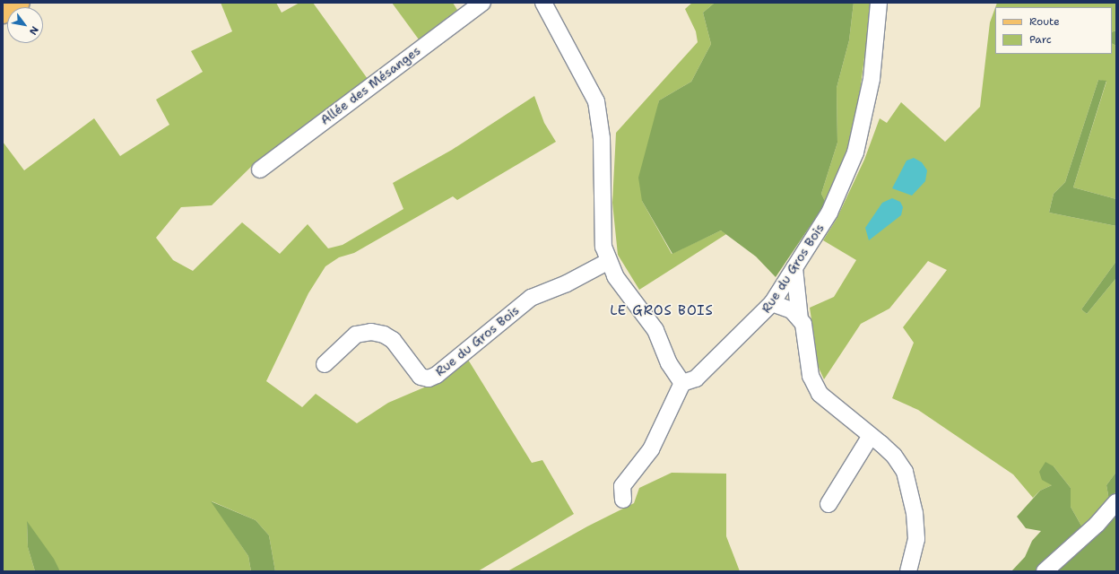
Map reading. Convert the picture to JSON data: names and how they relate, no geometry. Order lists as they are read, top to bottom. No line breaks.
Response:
{"streets":{"street":["Allée des Mésanges","Rue du Gros Bois"]},"districts":["LE GROS BOIS"],"legend":["Route","Parc"],"north":"bottom right"}
